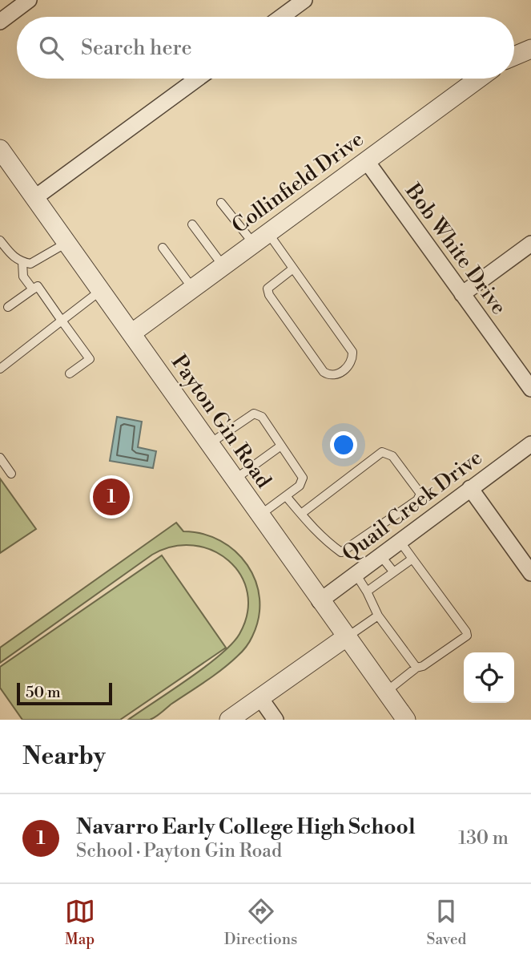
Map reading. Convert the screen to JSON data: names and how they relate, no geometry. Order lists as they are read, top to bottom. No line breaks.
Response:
{"streets":{"street":["Collinfield Drive","Bob White Drive","Payton Gin Road","Quail Creek Drive"]},"crossings":[["Collinfield Drive","Bob White Drive"],["Collinfield Drive","Payton Gin Road"],["Payton Gin Road","Quail Creek Drive"]],"scale_bar":"50 m","page":{"search":"Search here","pins":"1","scale":"50 m","heading":"Nearby","list":[{"mark":"1","name":"Navarro Early College High School","note":"School · Payton Gin Road","value":"130 m"}],"nav":["Map","Directions","Saved"]}}
